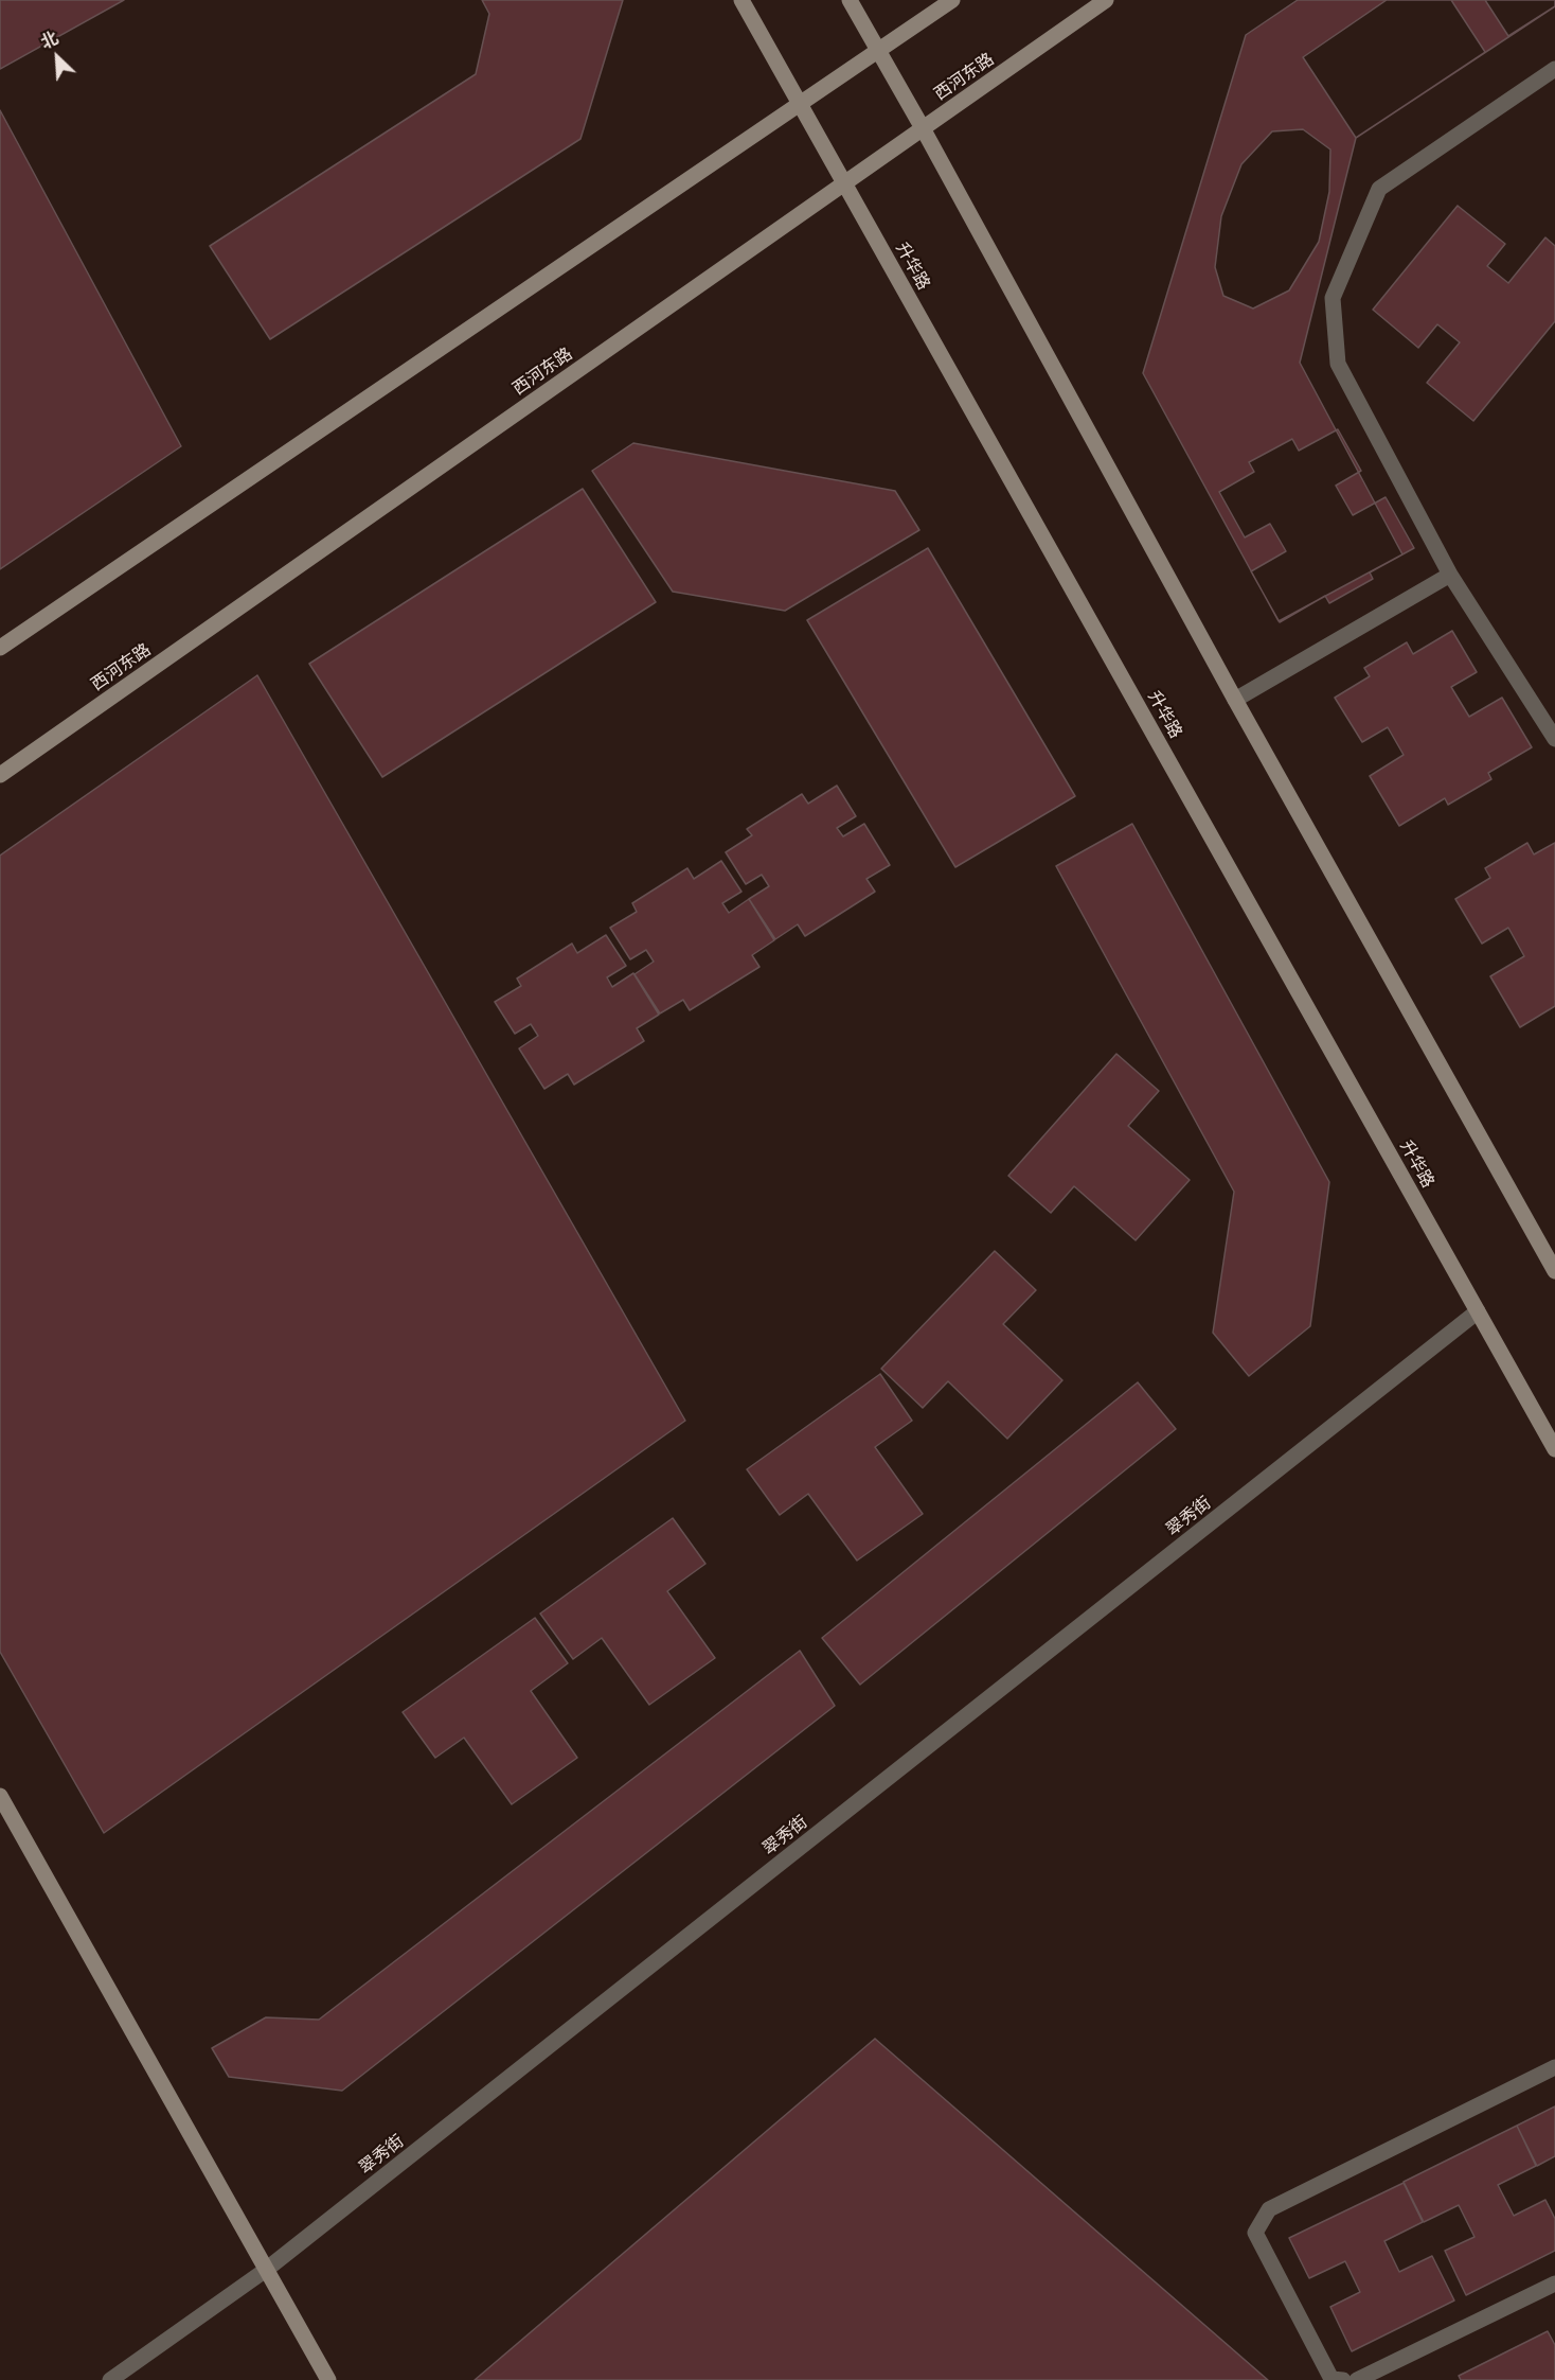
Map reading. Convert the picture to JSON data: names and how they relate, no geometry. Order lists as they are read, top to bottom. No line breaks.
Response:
{"streets":{"street":["西河东路","升华路","翠秀街"]},"crossings":[["西河东路","升华路"],["升华路","翠秀街"]],"north":"top left"}
